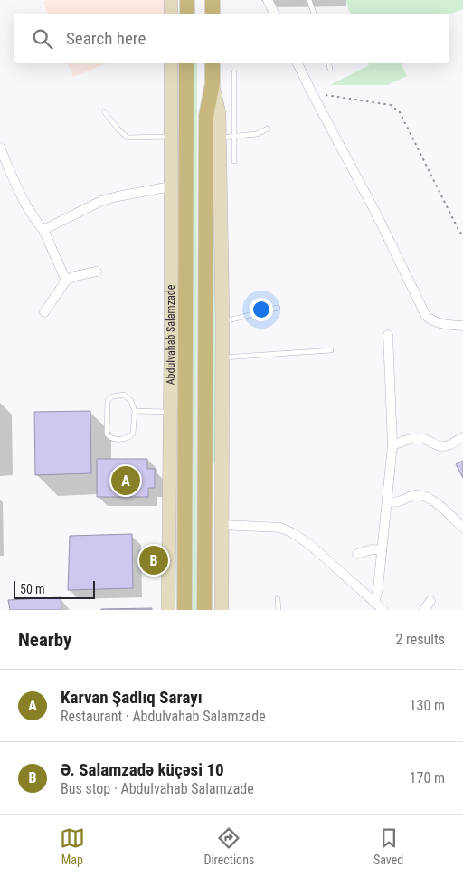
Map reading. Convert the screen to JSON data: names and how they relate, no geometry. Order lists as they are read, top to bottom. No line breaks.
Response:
{"streets":{"main road":["Abdulvahab Salamzade"]},"scale_bar":"50 m","page":{"search":"Search here","pins":["A","B"],"scale":"50 m","heading":["Nearby","2 results"],"list":[{"mark":"A","name":"Karvan Şadlıq Sarayı","note":"Restaurant · Abdulvahab Salamzade","value":"130 m"},{"mark":"B","name":"Ə. Salamzadə küçəsi 10","note":"Bus stop · Abdulvahab Salamzade","value":"170 m"}],"nav":["Map","Directions","Saved"]}}
